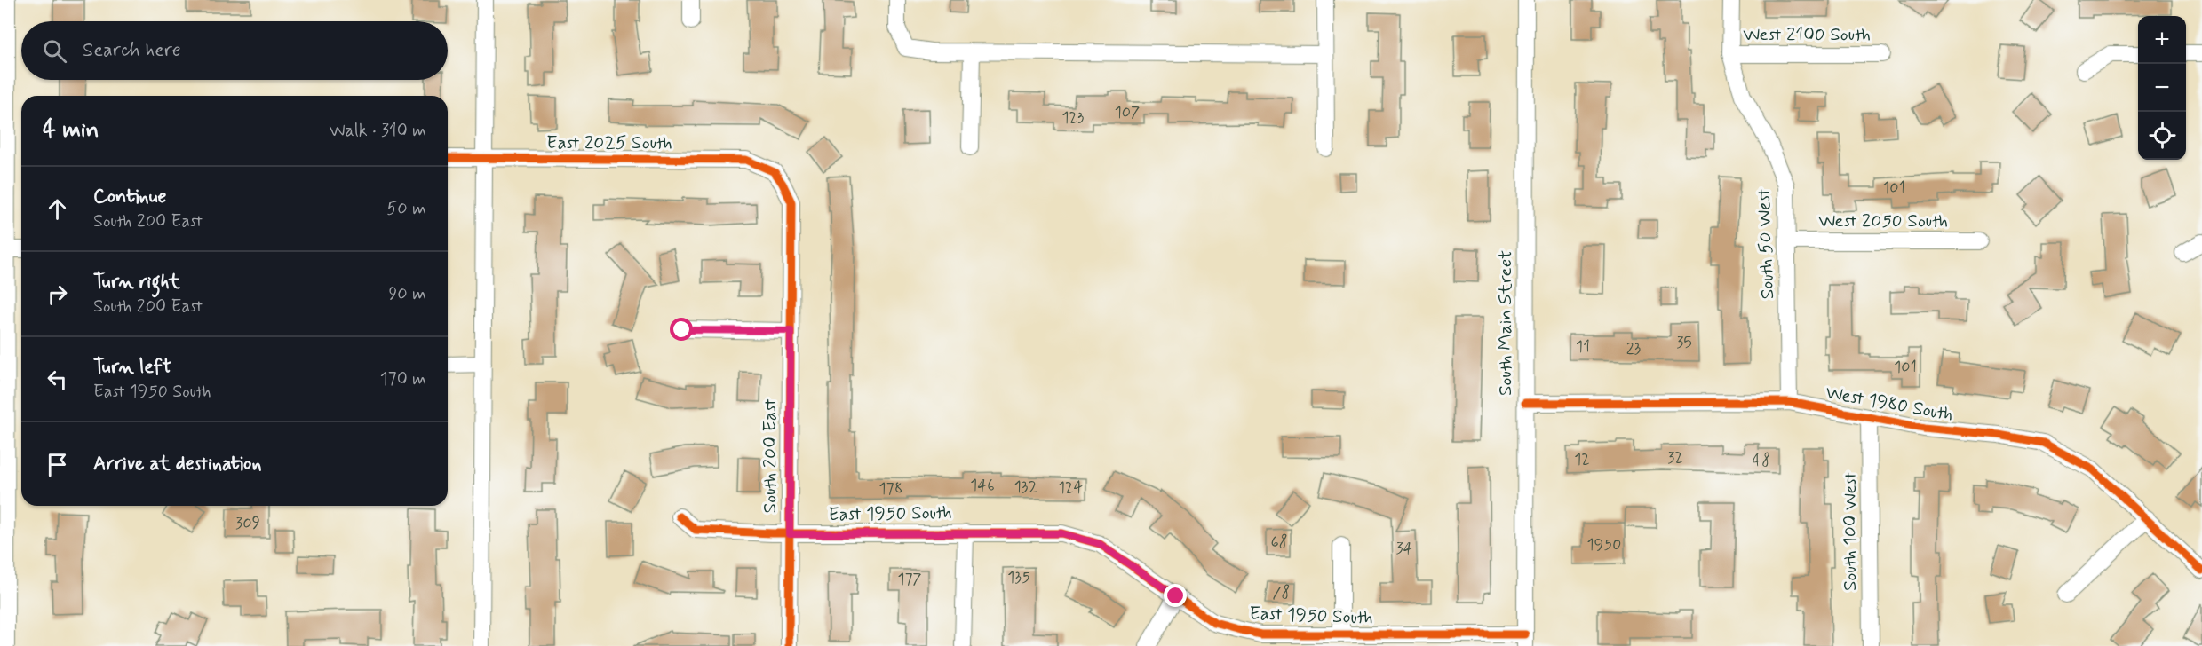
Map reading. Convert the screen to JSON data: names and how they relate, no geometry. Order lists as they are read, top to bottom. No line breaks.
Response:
{"streets":{"street":["West 2100 South","East 2025 South","West 2050 South","South 50 West","South Main Street","West 1980 South","South 200 East","East 1950 South","South 100 West"]},"crossings":[["West 2100 South","South 50 West"],["East 2025 South","South 200 East"],["West 2050 South","South 50 West"],["South 50 West","West 1980 South"],["South Main Street","West 1980 South"],["South Main Street","East 1950 South"],["West 1980 South","South 100 West"],["South 200 East","East 1950 South"]],"house_numbers":["107","123","101","35","11","23","101","32","12","48","146","132","124","178","309","68","1950","34","135","177","78"],"page":{"map_buttons":["+","−"],"search":"Search here","heading":["4 min","Walk · 310 m"],"list":[["Continue","South 200 East","50 m"],["Turn right","South 200 East","90 m"],["Turn left","East 1950 South","170 m"],"Arrive at destination"]}}
